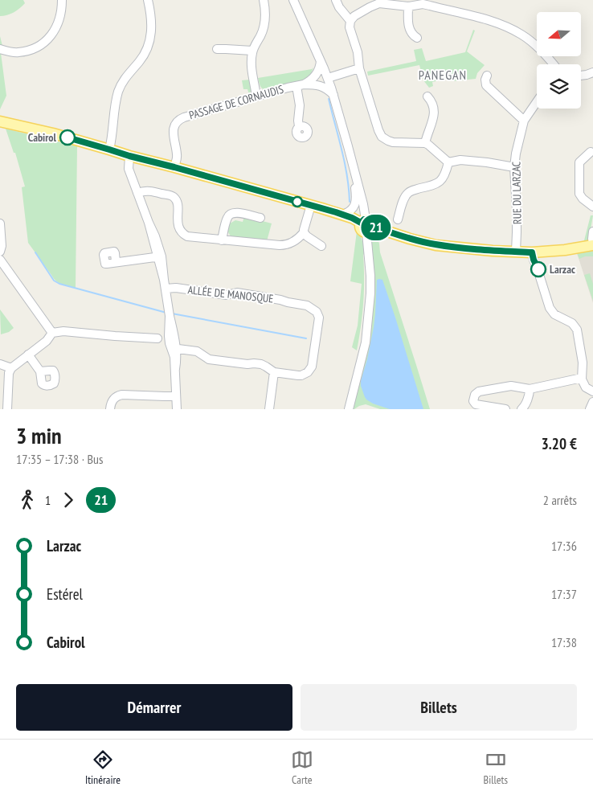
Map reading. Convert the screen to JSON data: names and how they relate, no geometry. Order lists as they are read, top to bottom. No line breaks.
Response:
{"streets":{"street":["PASSAGE DE CORNAUDIS","RUE DU LARZAC","ALLÉE DE MANOSQUE"]},"districts":["PANEGAN"],"places":["Cabirol","Larzac"],"lines":["bus line 21"],"north":"left","page":{"on_map":"21","heading":["3 min","17:35 – 17:38 · Bus","3.20 €"],"legs":["1","21","2 arrêts"],"list":[{"name":"Larzac","value":"17:36"},{"name":"Estérel","value":"17:37"},{"name":"Cabirol","value":"17:38"}],"buttons":["Démarrer","Billets"],"tabs":["Itinéraire","Carte","Billets"]}}
